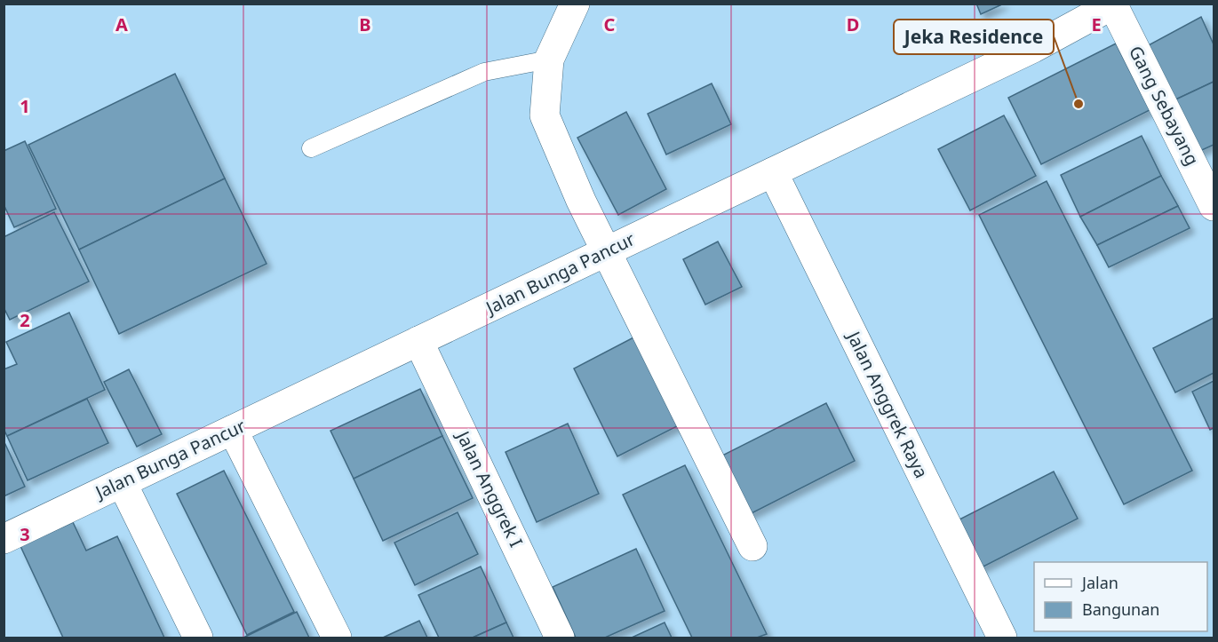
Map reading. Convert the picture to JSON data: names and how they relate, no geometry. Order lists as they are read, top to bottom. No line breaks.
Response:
{"streets":{"street":["Gang Sebayang","Jalan Bunga Pancur","Jalan Anggrek Raya","Jalan Anggrek I"]},"crossings":[["Gang Sebayang","Jalan Bunga Pancur"],["Jalan Bunga Pancur","Jalan Anggrek Raya"],["Jalan Bunga Pancur","Jalan Anggrek I"]],"places":["Jeka Residence"],"legend":["Jalan","Bangunan"],"grid":{"columns":["A","B","C","D","E"],"rows":["1","2","3"]}}
